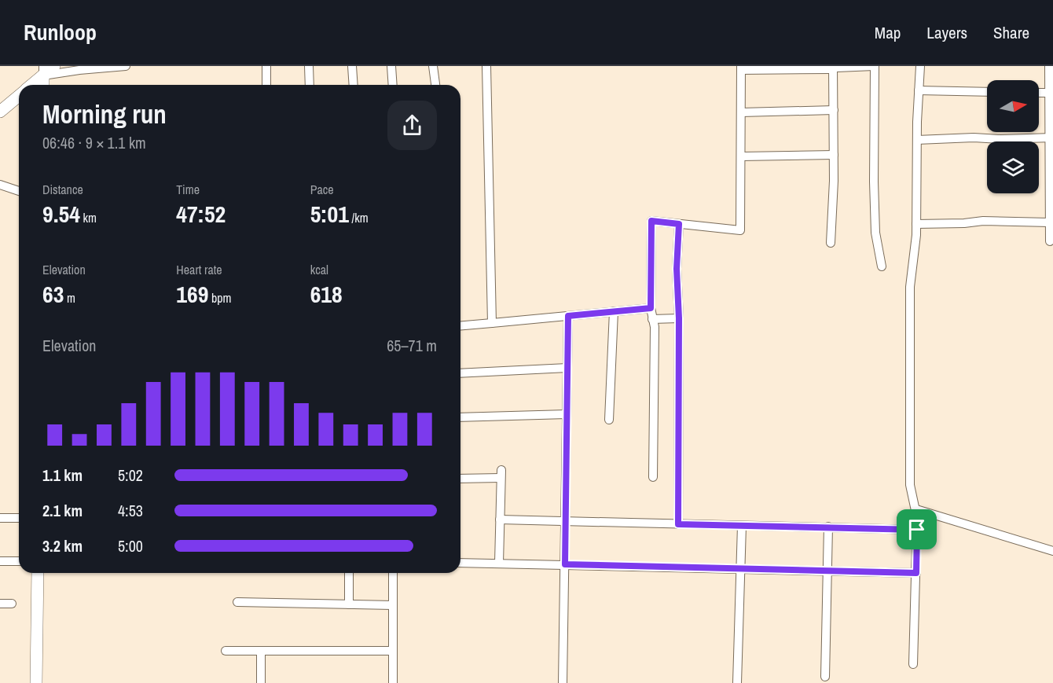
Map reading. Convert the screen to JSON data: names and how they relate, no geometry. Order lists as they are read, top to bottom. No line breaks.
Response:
{"north":"right","page":{"header":"Runloop","nav":["Map","Layers","Share"],"heading":["Morning run","06:46 · 9 × 1.1 km"],"stats":[["Distance","9.54 km"],["Time","47:52"],["Pace","5:01 /km"],["Elevation","63 m"],["Heart rate","169 bpm"],["kcal","618"]],"chart":["Elevation","65–71 m"],"list":[{"name":"1.1 km","note":"5:02"},{"name":"2.1 km","note":"4:53"},{"name":"3.2 km","note":"5:00"}]}}
